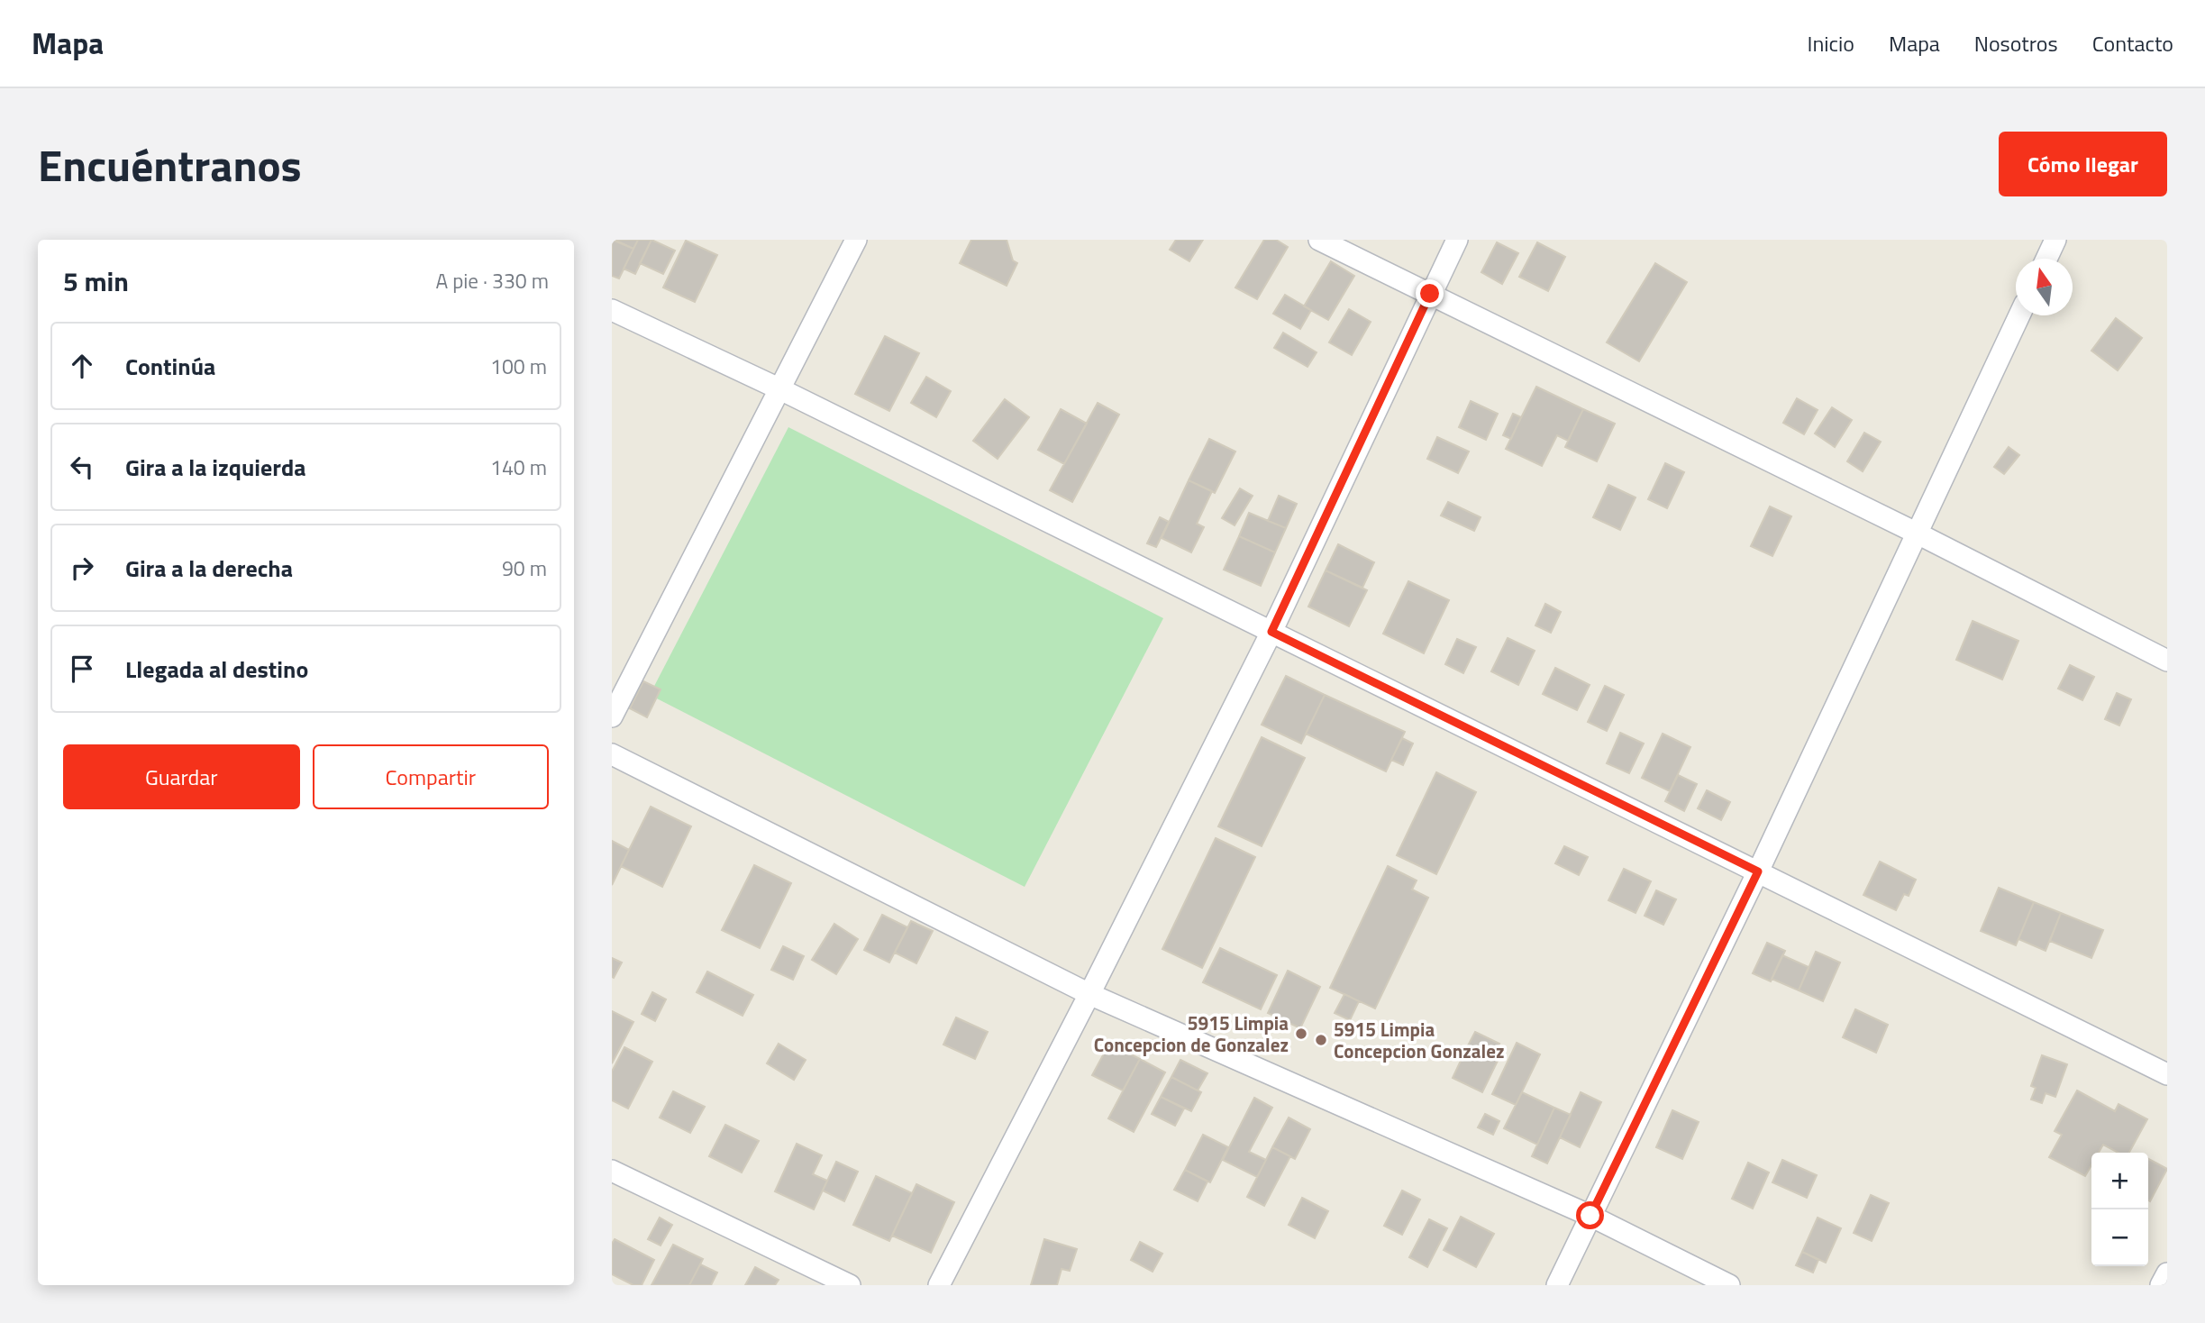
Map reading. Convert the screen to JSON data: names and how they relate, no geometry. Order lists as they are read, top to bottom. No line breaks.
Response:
{"places":["5915 Limpia Concepcion de Gonzalez","5915 Limpia Concepcion Gonzalez"],"north":"top","page":{"header":"Mapa","nav":["Inicio","Mapa","Nosotros","Contacto"],"title":"Encuéntranos","buttons":["Cómo llegar",["Guardar","Compartir"]],"heading":["5 min","A pie · 330 m"],"list":[["Continúa","100 m"],["Gira a la izquierda","140 m"],["Gira a la derecha","90 m"],"Llegada al destino"],"map_buttons":["+","−"]}}
